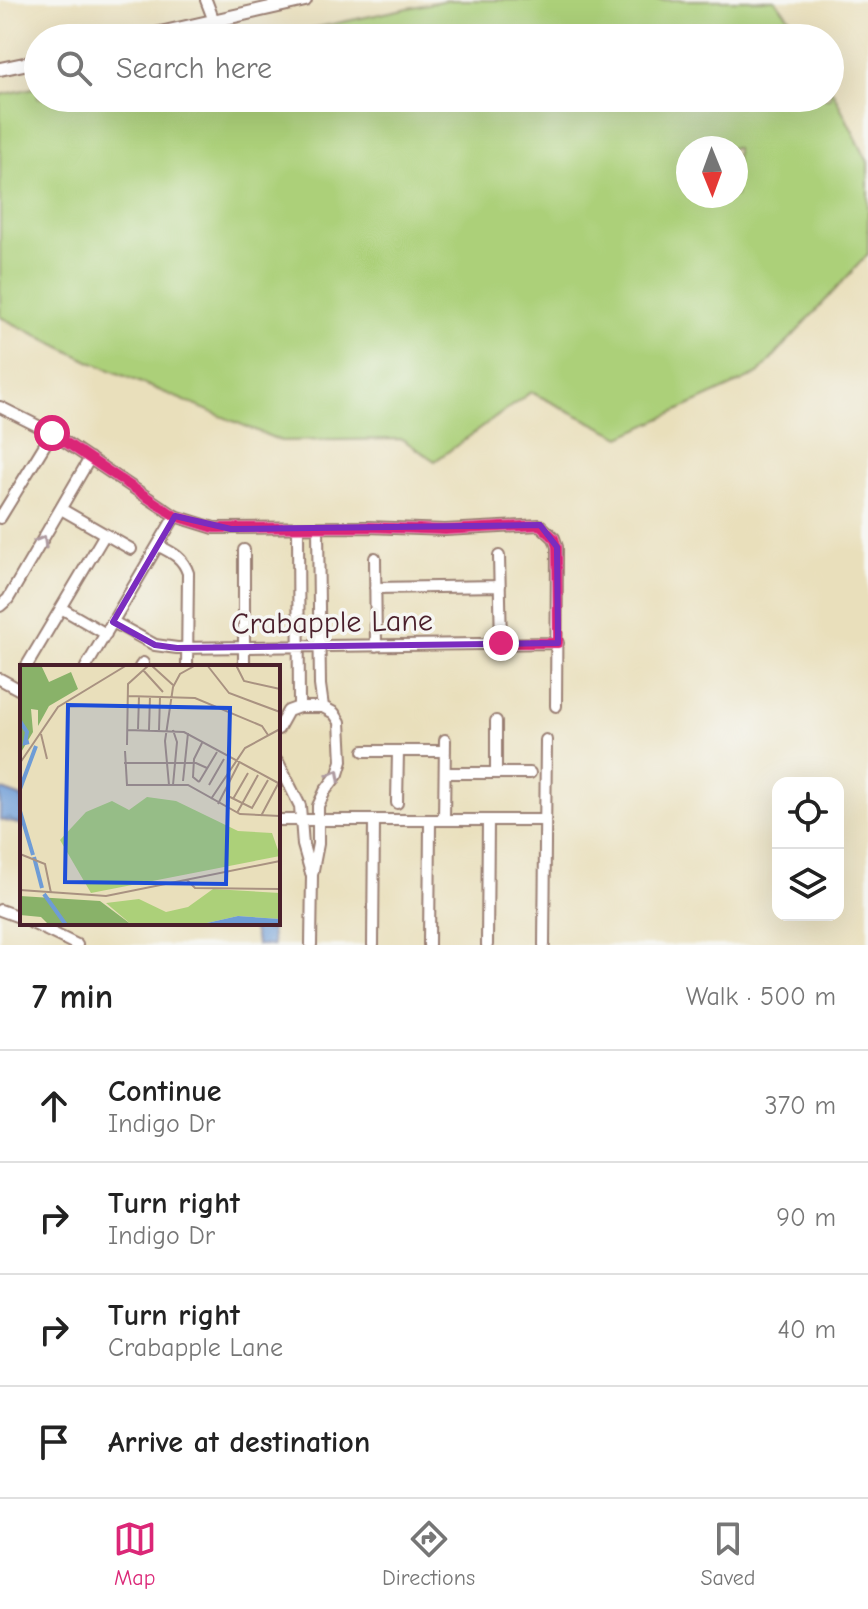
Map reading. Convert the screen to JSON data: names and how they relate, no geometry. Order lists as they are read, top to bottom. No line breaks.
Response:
{"streets":{"street":["Crabapple Lane"]},"north":"bottom","page":{"search":"Search here","heading":["7 min","Walk · 500 m"],"list":[["Continue","Indigo Dr","370 m"],["Turn right","Indigo Dr","90 m"],["Turn right","Crabapple Lane","40 m"],"Arrive at destination"],"nav":["Map","Directions","Saved"]}}
